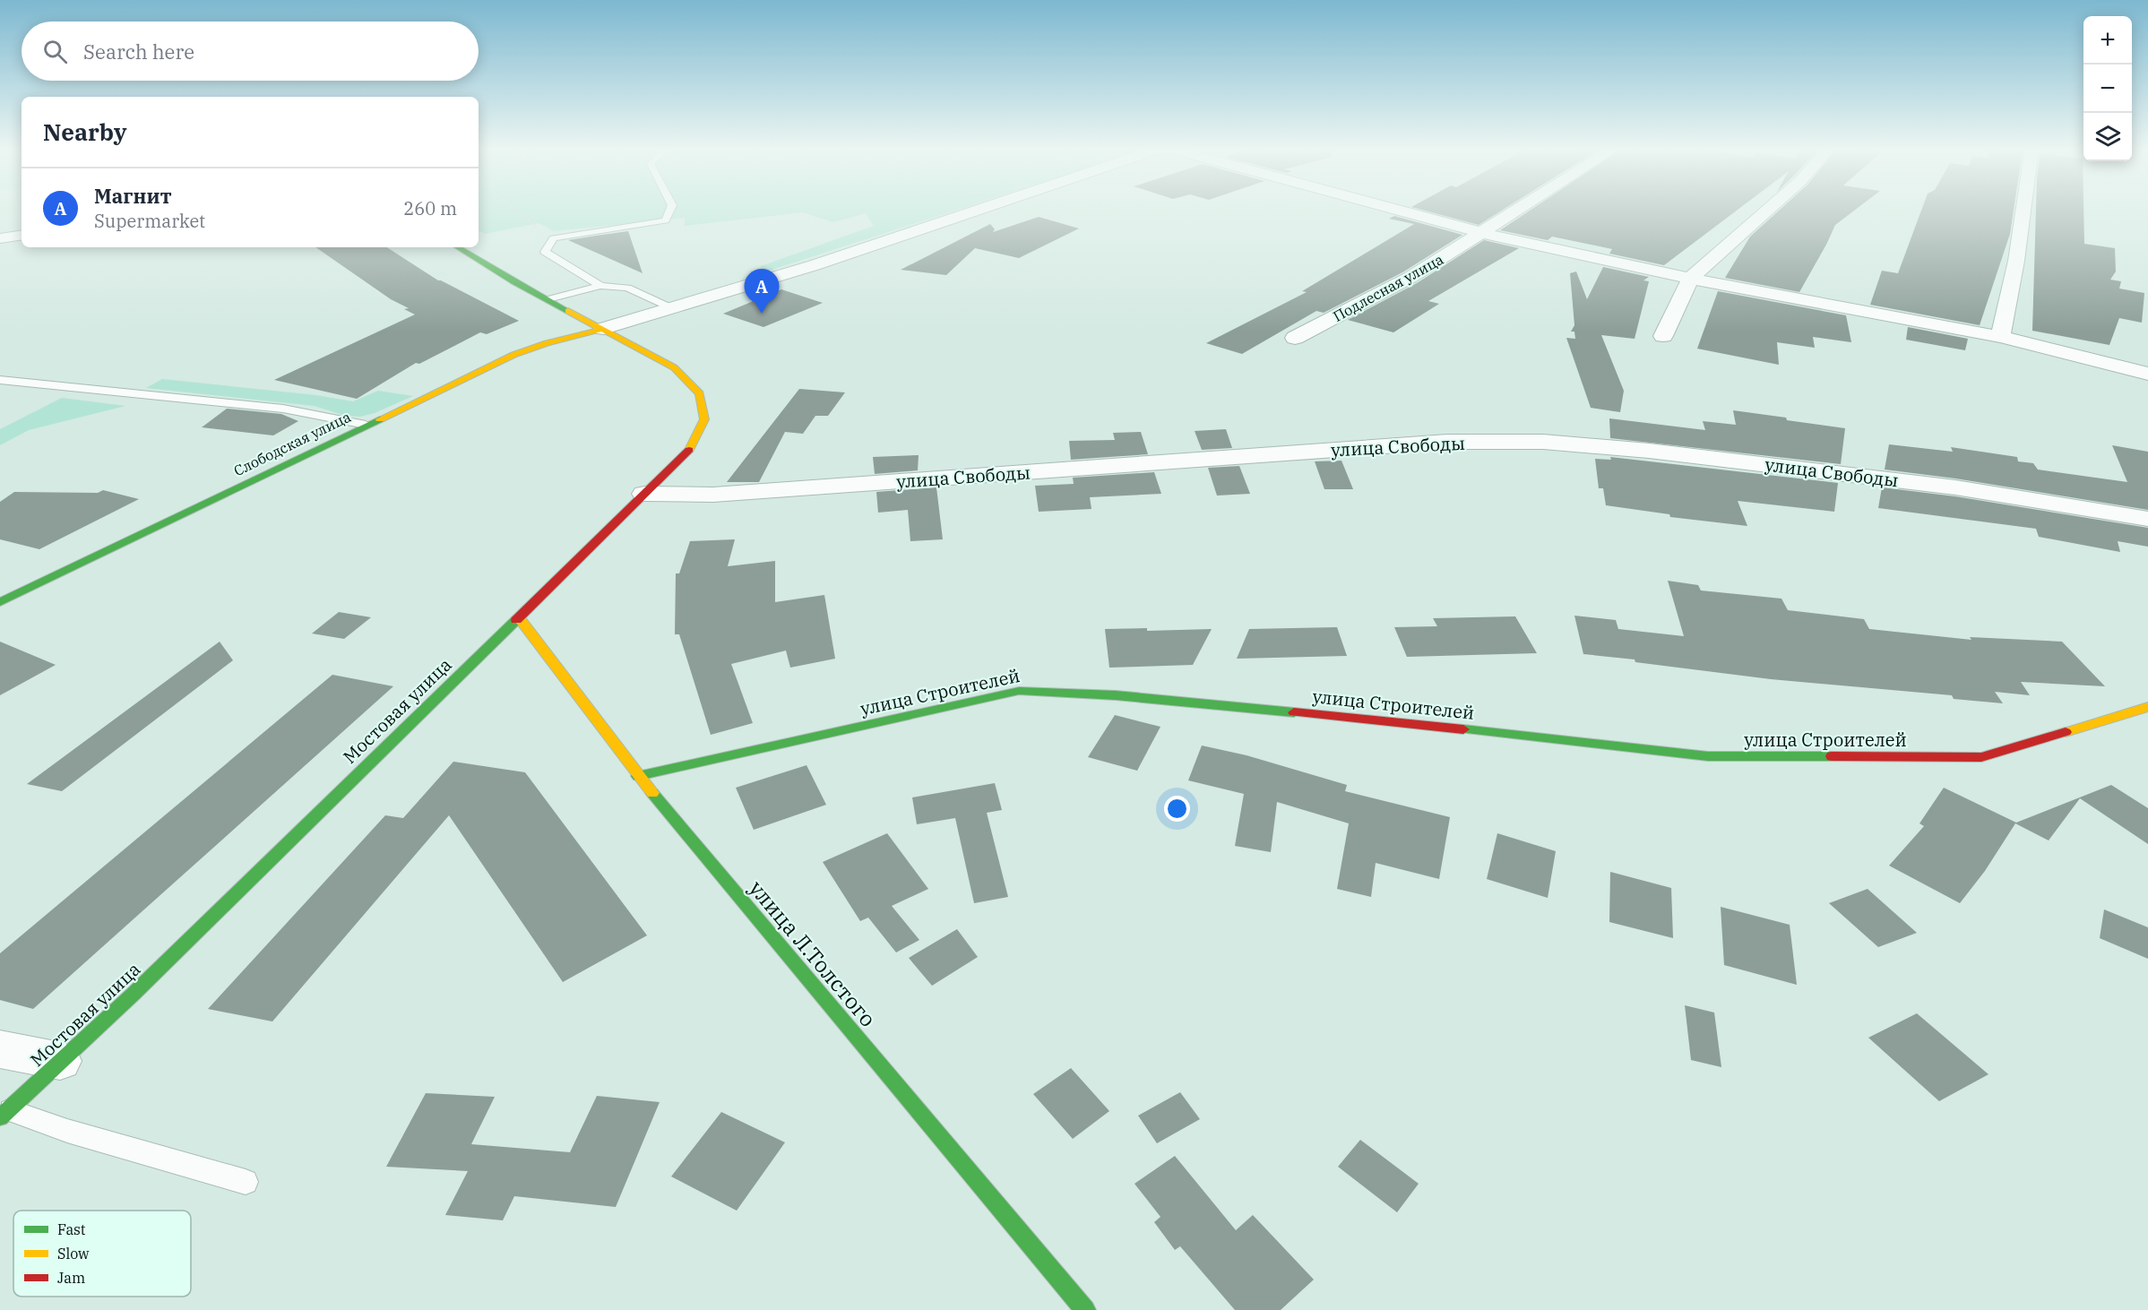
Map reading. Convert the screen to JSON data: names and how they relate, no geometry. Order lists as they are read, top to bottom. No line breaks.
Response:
{"streets":{"street":["Подлесная улица","Слободская улица","улица Свободы","улица Строителей","Мостовая улица","улица Л.Толстого"]},"crossings":[["Слободская улица","Мостовая улица"],["улица Свободы","Мостовая улица"],["улица Строителей","улица Л.Толстого"],["Мостовая улица","улица Л.Толстого"]],"legend":["Fast","Slow","Jam"],"page":{"map_buttons":["+","−"],"search":"Search here","heading":"Nearby","list":[{"mark":"A","name":"Магнит","note":"Supermarket","value":"260 m"}],"pins":"A"}}
